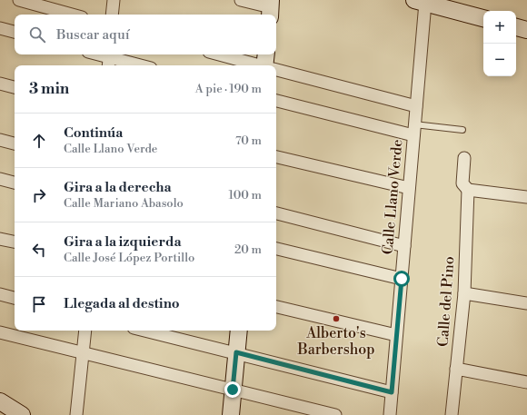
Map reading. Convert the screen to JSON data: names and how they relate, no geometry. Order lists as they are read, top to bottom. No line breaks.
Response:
{"streets":{"street":["Calle Llano Verde","Calle del Pino"]},"places":["Alberto's Barbershop"],"page":{"map_buttons":["+","−"],"search":"Buscar aquí","heading":["3 min","A pie · 190 m"],"list":[["Continúa","Calle Llano Verde","70 m"],["Gira a la derecha","Calle Mariano Abasolo","100 m"],["Gira a la izquierda","Calle José López Portillo","20 m"],"Llegada al destino"]}}
